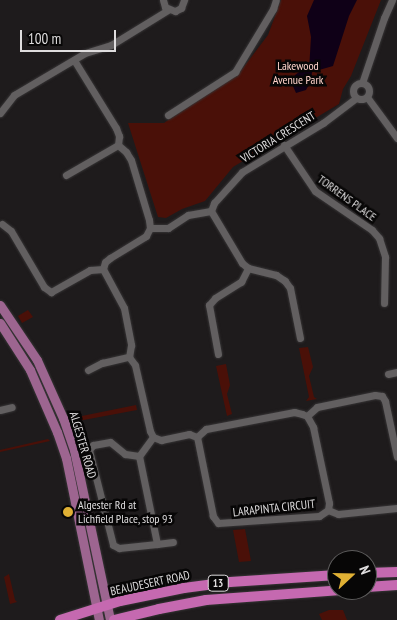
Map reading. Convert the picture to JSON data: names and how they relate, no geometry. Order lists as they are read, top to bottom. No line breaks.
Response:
{"streets":{"highway":["BEAUDESERT ROAD","13"],"main road":["ALGESTER ROAD"],"street":["VICTORIA CRESCENT","TORRENS PLACE","LARAPINTA CIRCUIT"]},"crossings":[["VICTORIA CRESCENT","TORRENS PLACE"],["ALGESTER ROAD","BEAUDESERT ROAD"]],"parks":["Lakewood Avenue Park"],"places":["Algester Rd at Lichfield Place, stop 93"],"scale_bar":"100 m","north":"right"}
